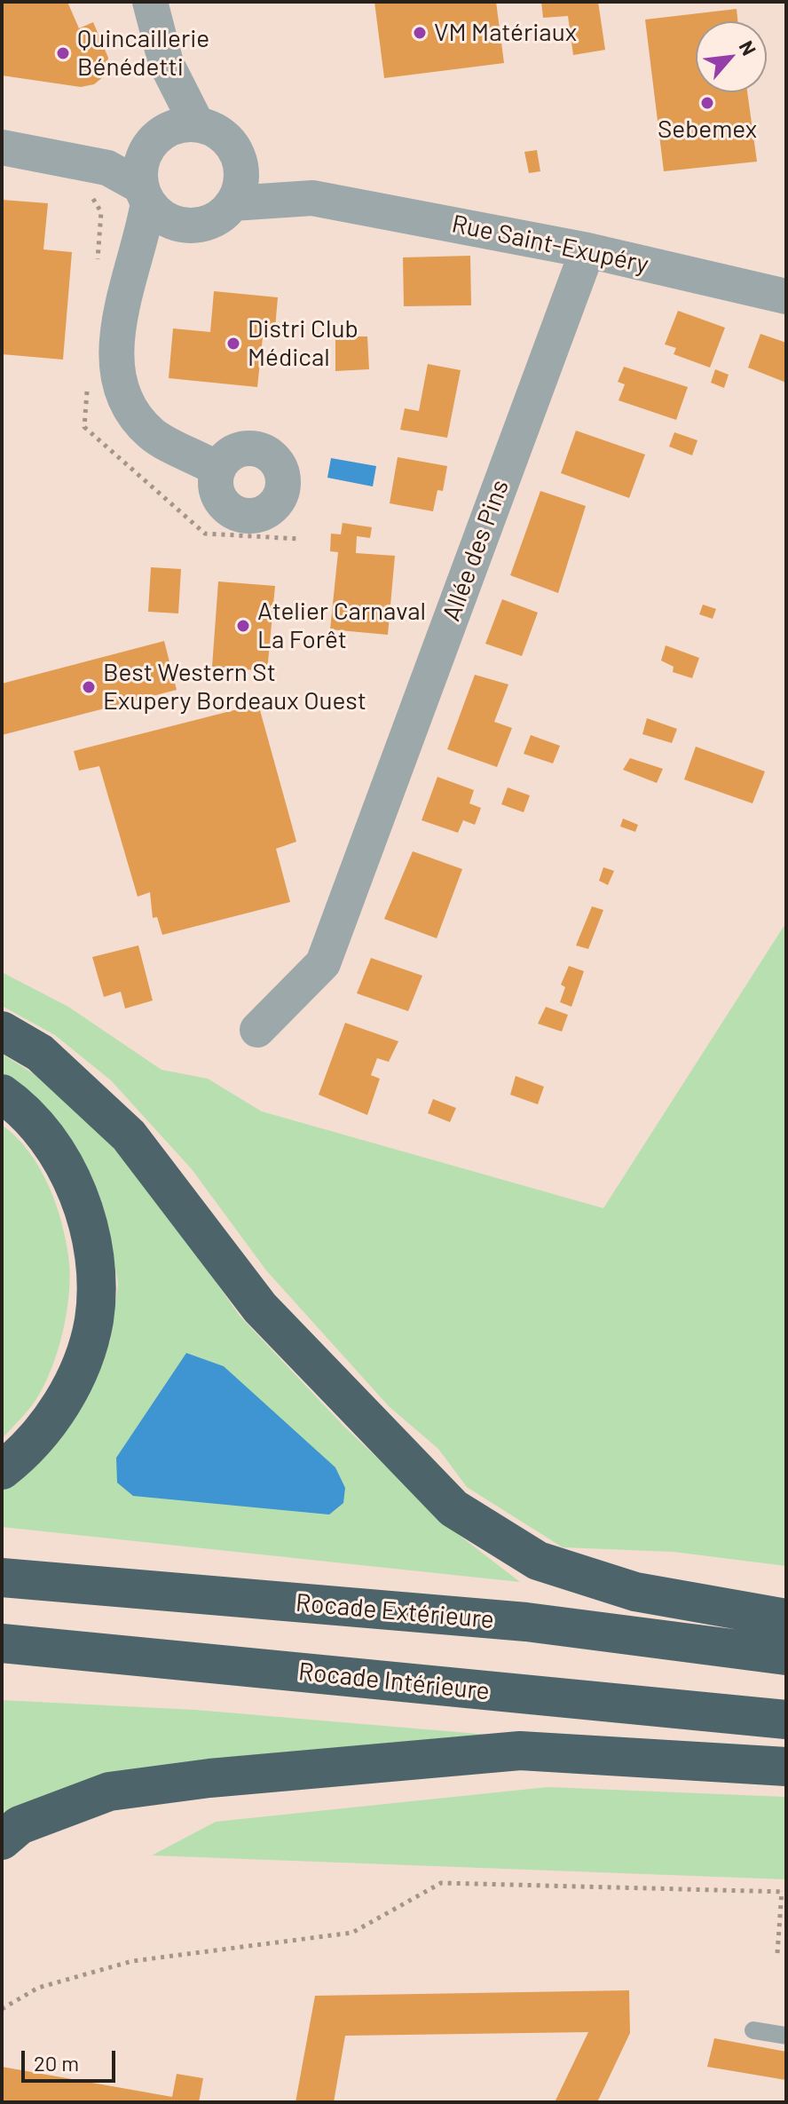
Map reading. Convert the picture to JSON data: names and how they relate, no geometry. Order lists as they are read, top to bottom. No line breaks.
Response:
{"streets":{"highway":["Rocade Extérieure","Rocade Intérieure"],"street":["Rue Saint-Exupéry","Allée des Pins"]},"crossings":[["Rue Saint-Exupéry","Allée des Pins"]],"places":["VM Matériaux","Quincaillerie Bénédetti","Sebemex","Distri Club Médical","Atelier Carnaval La Forêt","Best Western St Exupery Bordeaux Ouest"],"scale_bar":"20 m","north":"top right"}
